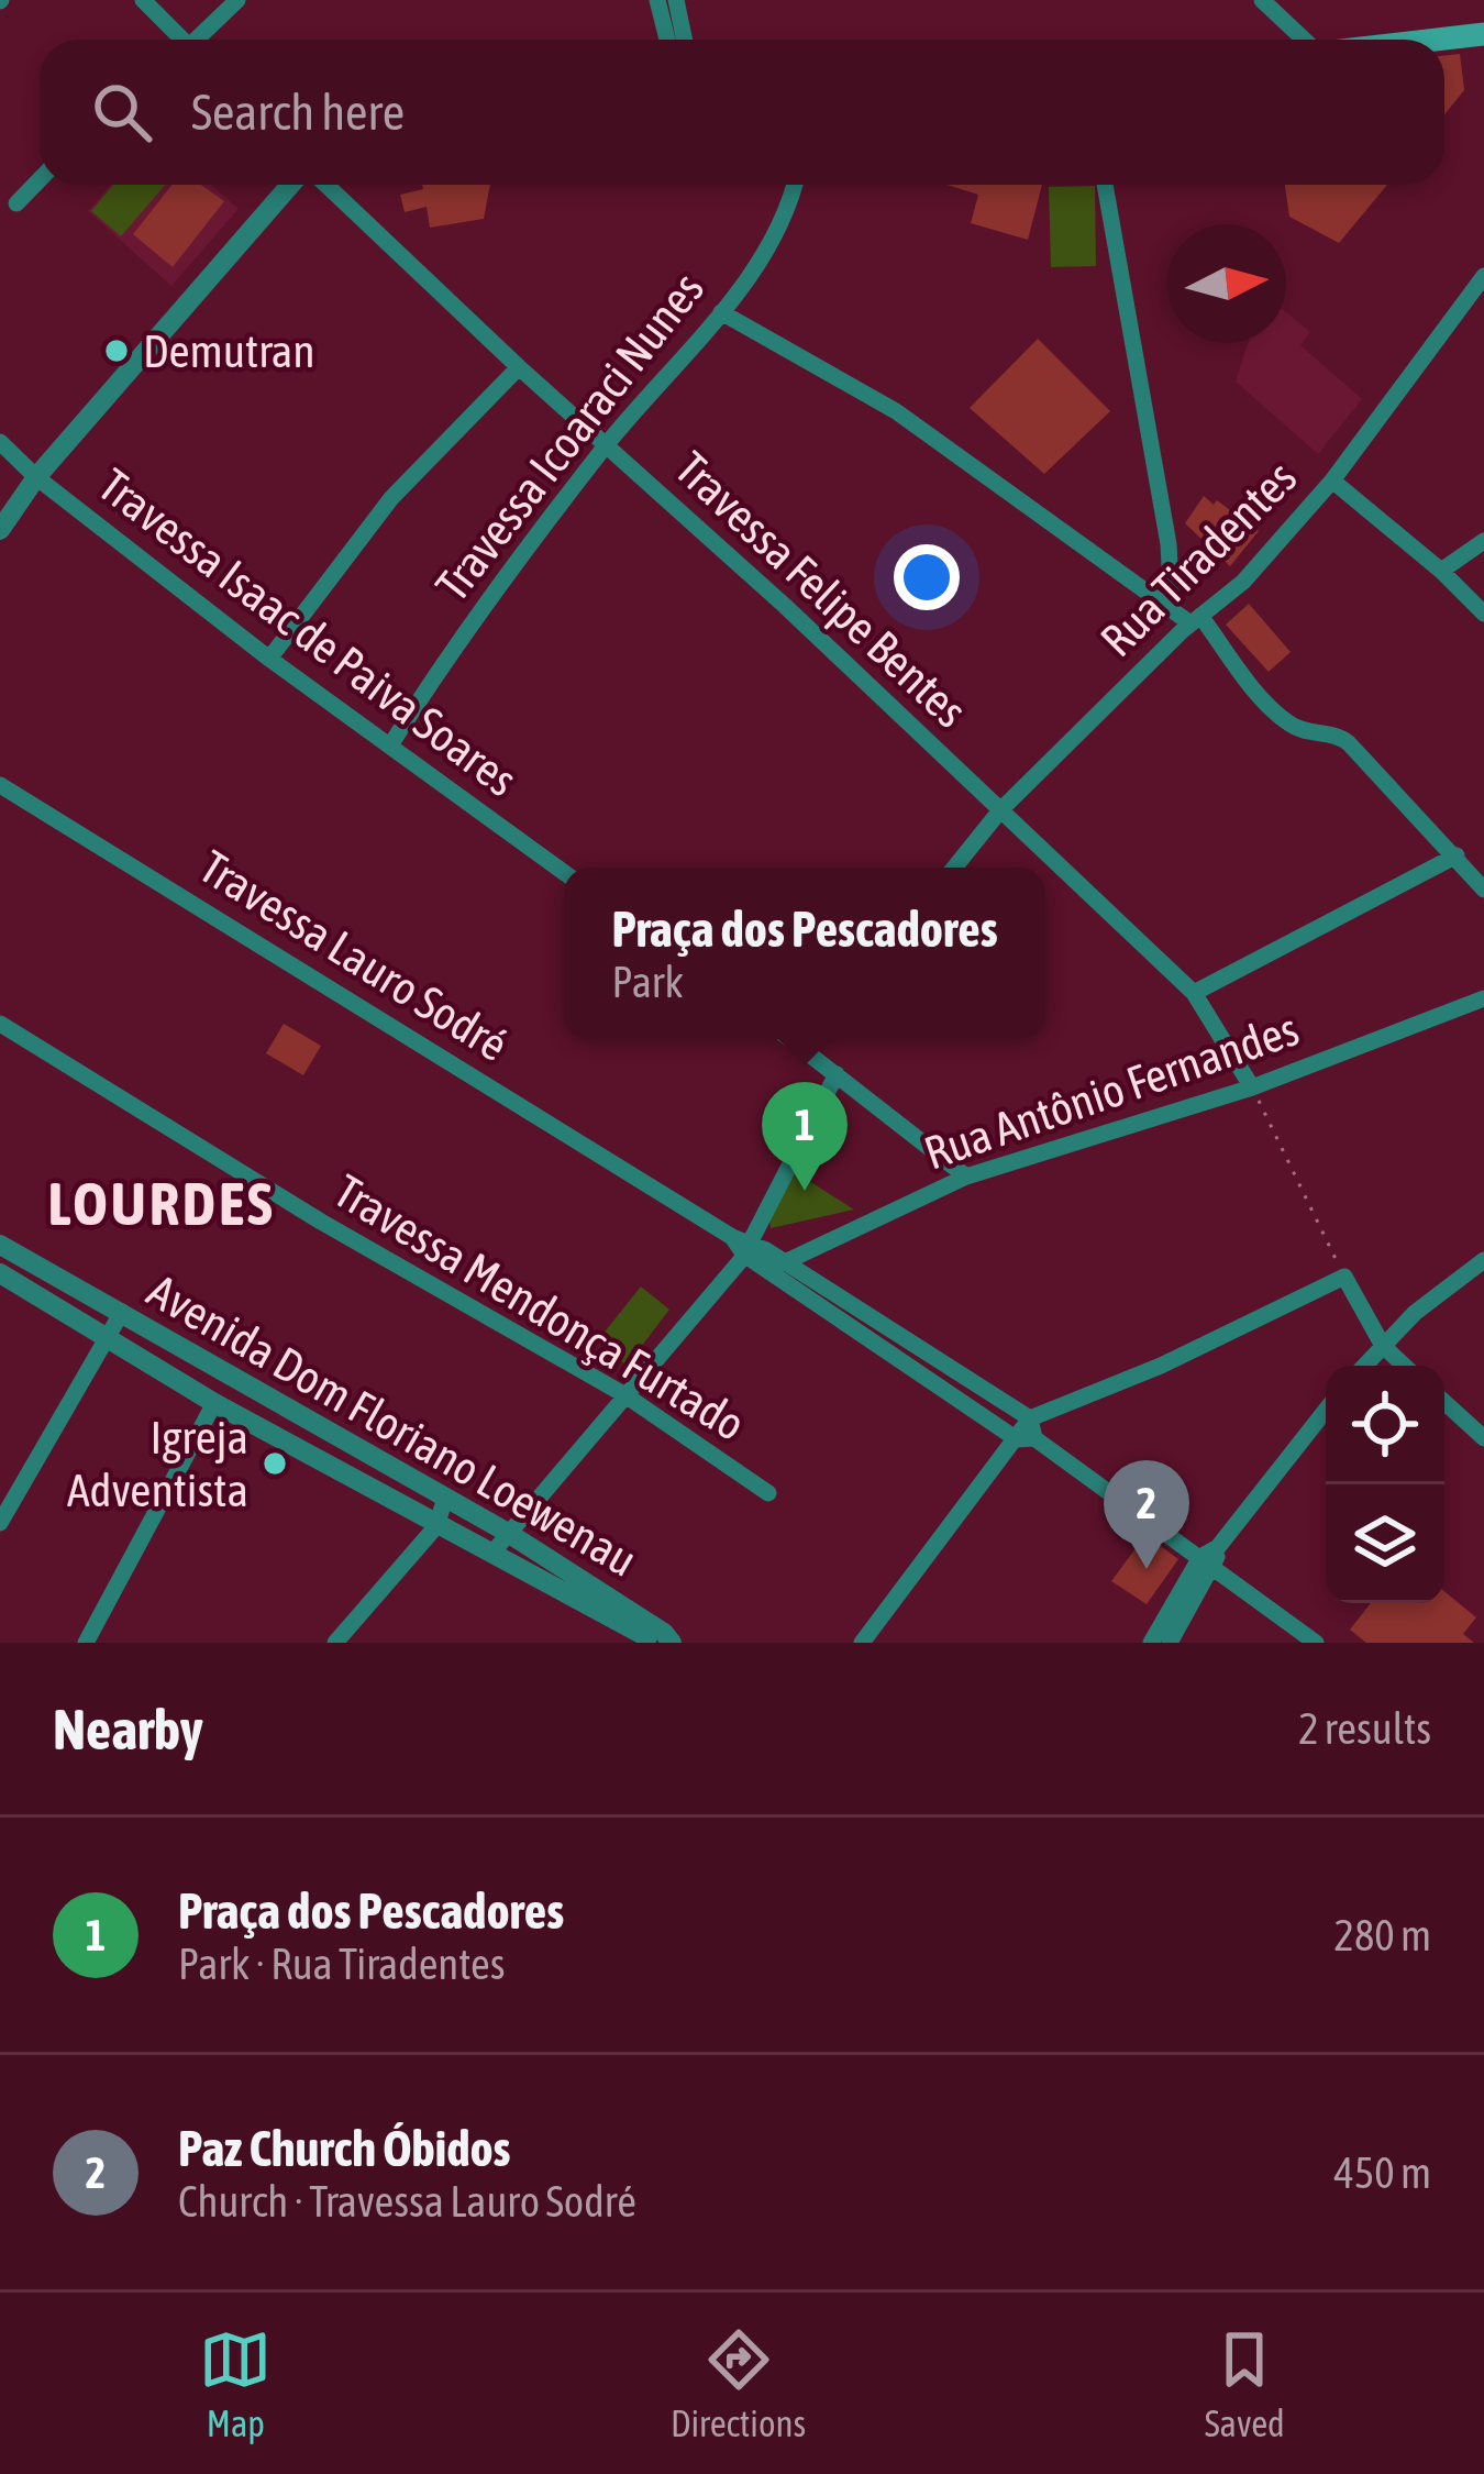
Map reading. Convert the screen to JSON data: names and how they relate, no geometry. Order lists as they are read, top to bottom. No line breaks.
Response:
{"streets":{"street":["Travessa Icoaraci Nunes","Rua Tiradentes","Travessa Felipe Bentes","Travessa Isaac de Paiva Soares","Travessa Lauro Sodré","Rua Antônio Fernandes","Travessa Mendonça Furtado","Avenida Dom Floriano Loewenau"]},"crossings":[["Travessa Icoaraci Nunes","Travessa Felipe Bentes"],["Travessa Icoaraci Nunes","Travessa Isaac de Paiva Soares"],["Rua Tiradentes","Travessa Felipe Bentes"],["Travessa Felipe Bentes","Rua Antônio Fernandes"],["Travessa Lauro Sodré","Rua Antônio Fernandes"]],"districts":["LOURDES"],"places":["Demutran","Igreja Adventista"],"north":"right","page":{"search":"Search here","popup":["Praça dos Pescadores","Park"],"pins":["1","2"],"heading":["Nearby","2 results"],"list":[{"mark":"1","name":"Praça dos Pescadores","note":"Park · Rua Tiradentes","value":"280 m"},{"mark":"2","name":"Paz Church Óbidos","note":"Church · Travessa Lauro Sodré","value":"450 m"}],"nav":["Map","Directions","Saved"]}}
